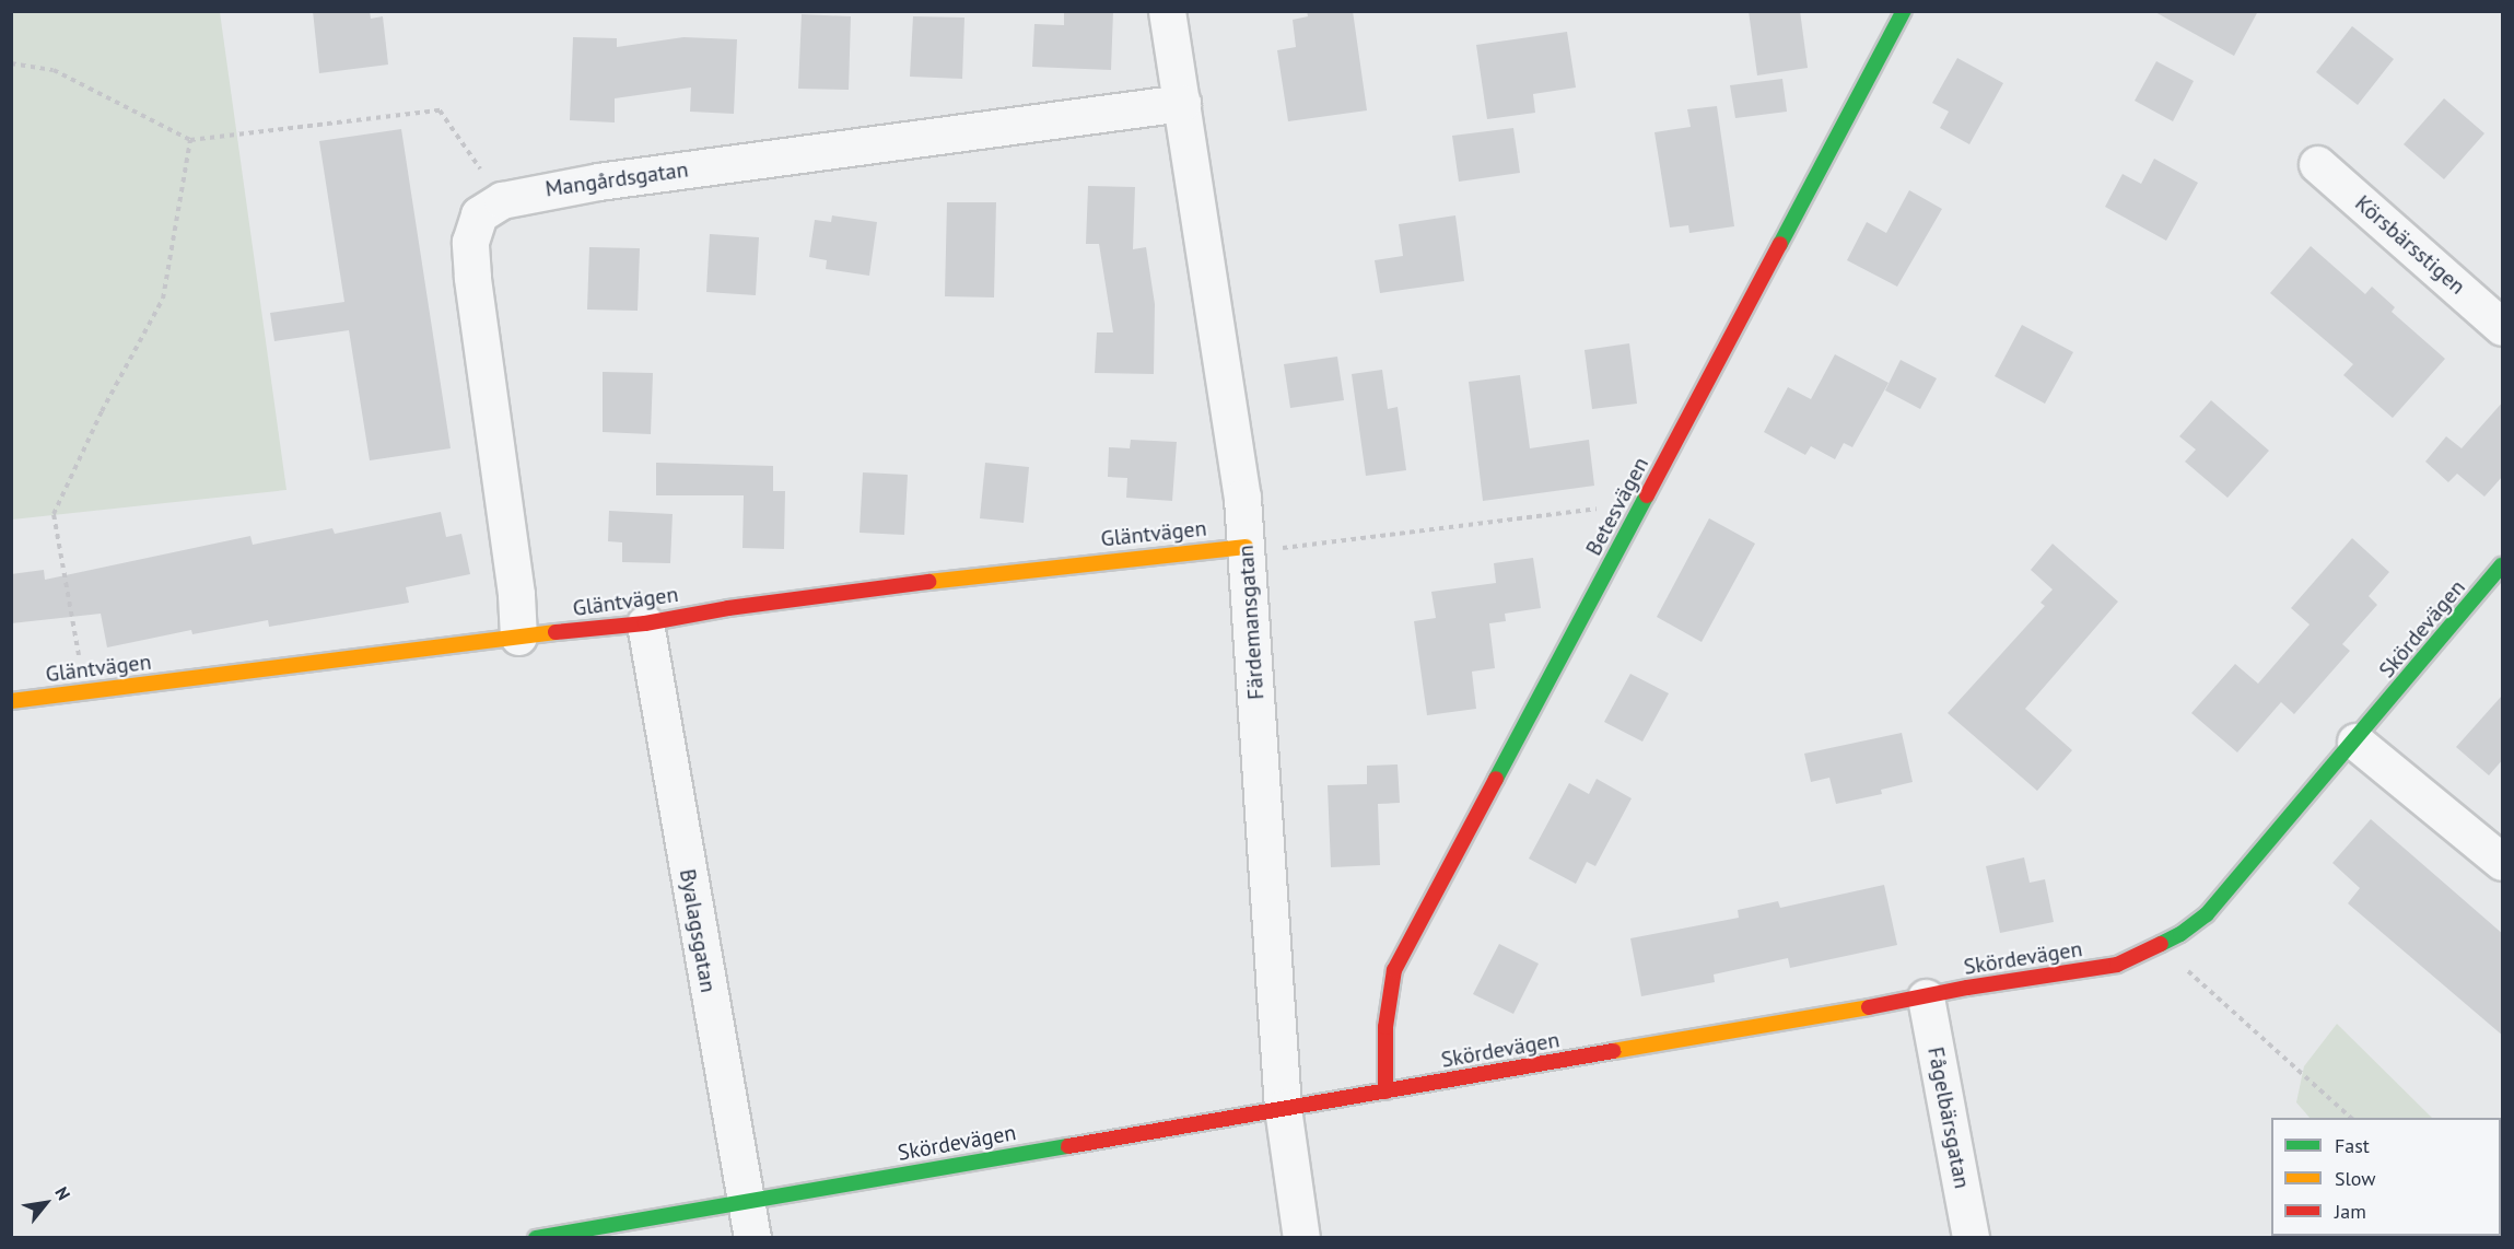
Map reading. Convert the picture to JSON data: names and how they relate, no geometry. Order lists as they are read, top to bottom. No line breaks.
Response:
{"streets":{"street":["Mangårdsgatan","Körsbärsstigen","Betesvägen","Gläntvägen","Färdemansgatan","Skördevägen","Byalagsgatan","Fågelbärsgatan"]},"crossings":[["Mangårdsgatan","Gläntvägen"],["Mangårdsgatan","Färdemansgatan"],["Betesvägen","Skördevägen"],["Gläntvägen","Färdemansgatan"],["Gläntvägen","Byalagsgatan"],["Färdemansgatan","Skördevägen"],["Skördevägen","Byalagsgatan"],["Skördevägen","Fågelbärsgatan"]],"legend":["Fast","Slow","Jam"],"north":"top right"}
